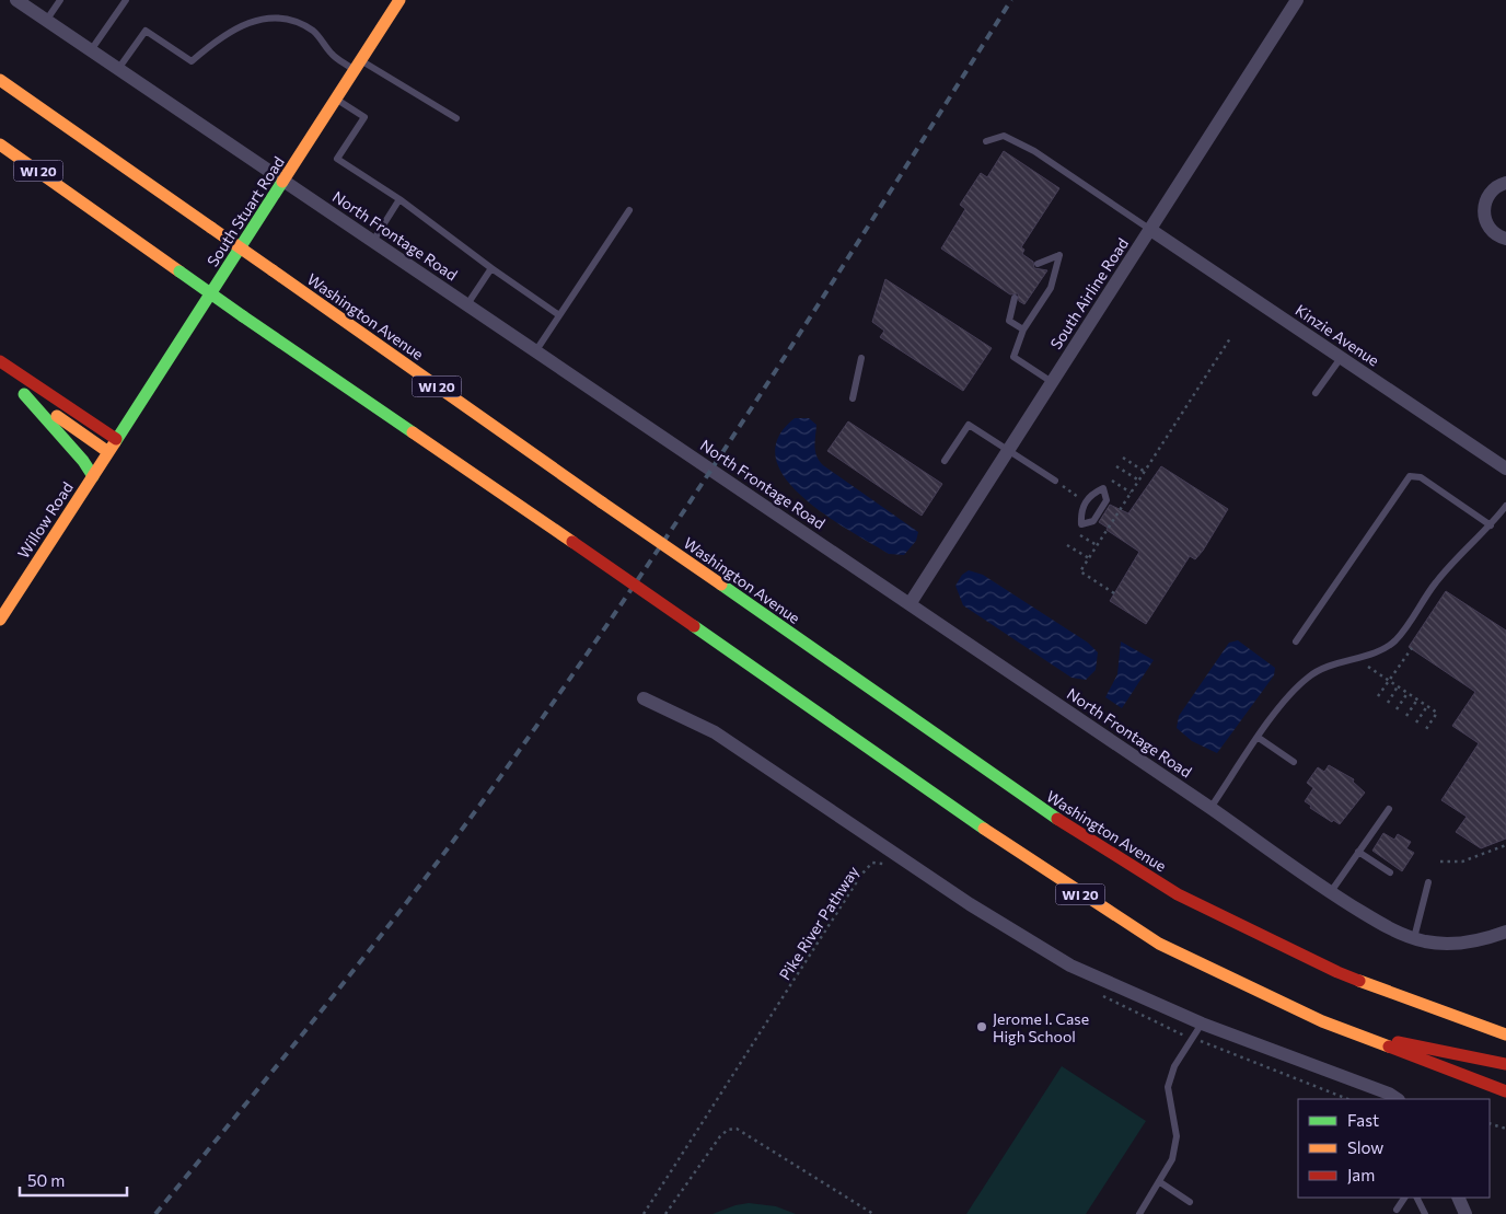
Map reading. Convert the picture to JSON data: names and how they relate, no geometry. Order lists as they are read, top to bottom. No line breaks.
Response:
{"streets":{"main road":["WI 20","South Stuart Road","Washington Avenue","Willow Road"],"street":["North Frontage Road","South Airline Road","Kinzie Avenue"],"path":["Pike River Pathway"]},"crossings":[["South Stuart Road","North Frontage Road"],["South Stuart Road","Willow Road"],["North Frontage Road","South Airline Road"],["South Airline Road","Kinzie Avenue"]],"places":["Jerome I. Case High School"],"legend":["Fast","Slow","Jam"],"scale_bar":"50 m"}
